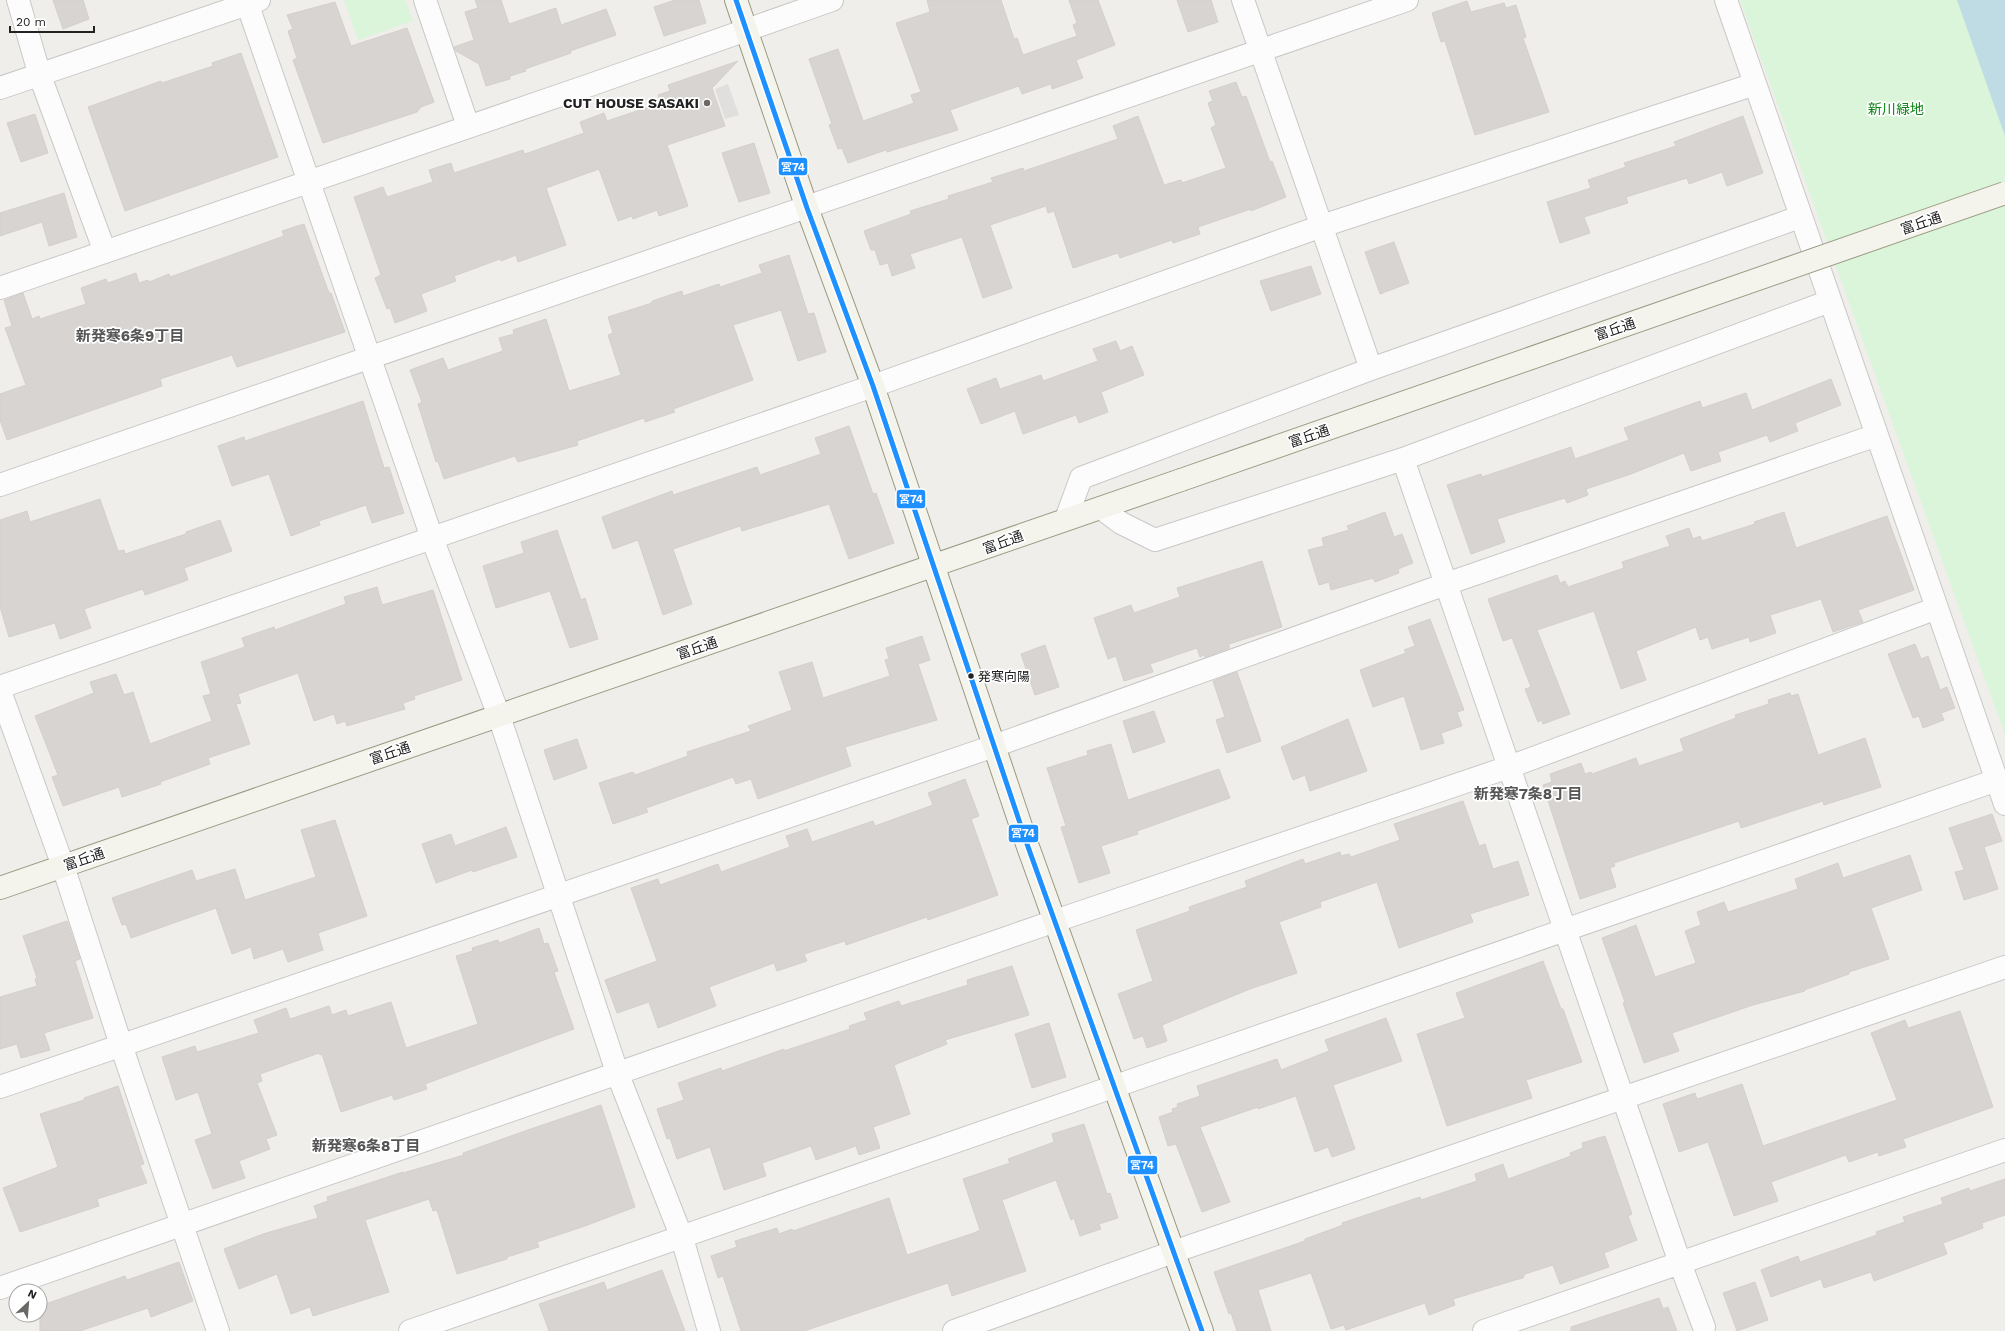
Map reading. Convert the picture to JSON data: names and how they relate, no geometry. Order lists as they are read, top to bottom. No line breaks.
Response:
{"streets":{"street":["富丘通"]},"districts":["新発寒6条9丁目","新発寒7条8丁目","新発寒6条8丁目"],"parks":["新川緑地"],"places":["CUT HOUSE SASAKI","発寒向陽"],"lines":["transit line 宮74"],"scale_bar":"20 m","north":"top right"}
